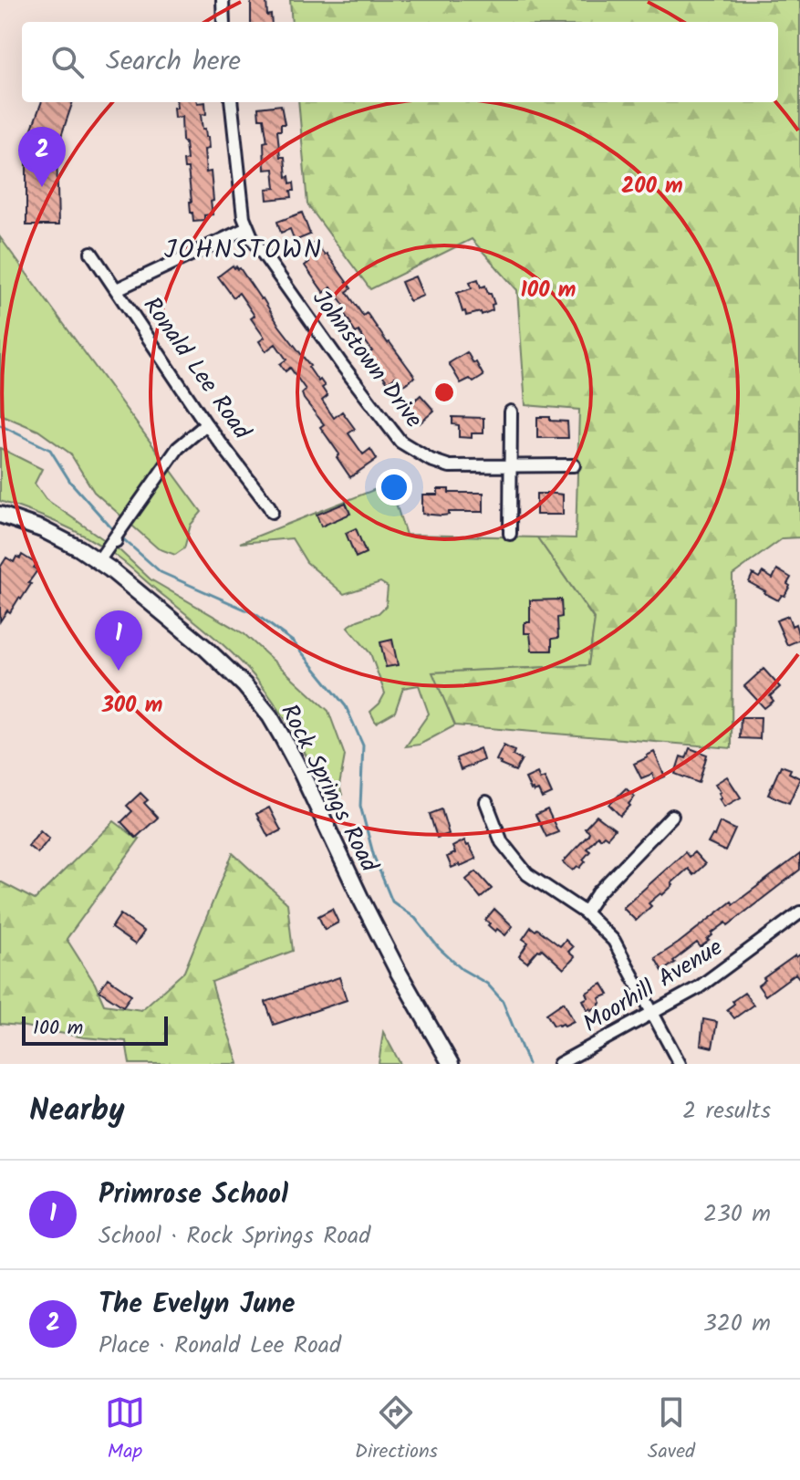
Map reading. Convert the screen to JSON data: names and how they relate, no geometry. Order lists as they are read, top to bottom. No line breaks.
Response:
{"streets":{"street":["Johnstown Drive","Ronald Lee Road","Rock Springs Road","Moorhill Avenue"]},"districts":["JOHNSTOWN"],"scale_bar":"100 m","page":{"search":"Search here","pins":["2","1"],"scale":"100 m","heading":["Nearby","2 results"],"list":[{"mark":"1","name":"Primrose School","note":"School · Rock Springs Road","value":"230 m"},{"mark":"2","name":"The Evelyn June","note":"Place · Ronald Lee Road","value":"320 m"}],"nav":["Map","Directions","Saved"]},"rings":["200 m","100 m","300 m"]}
